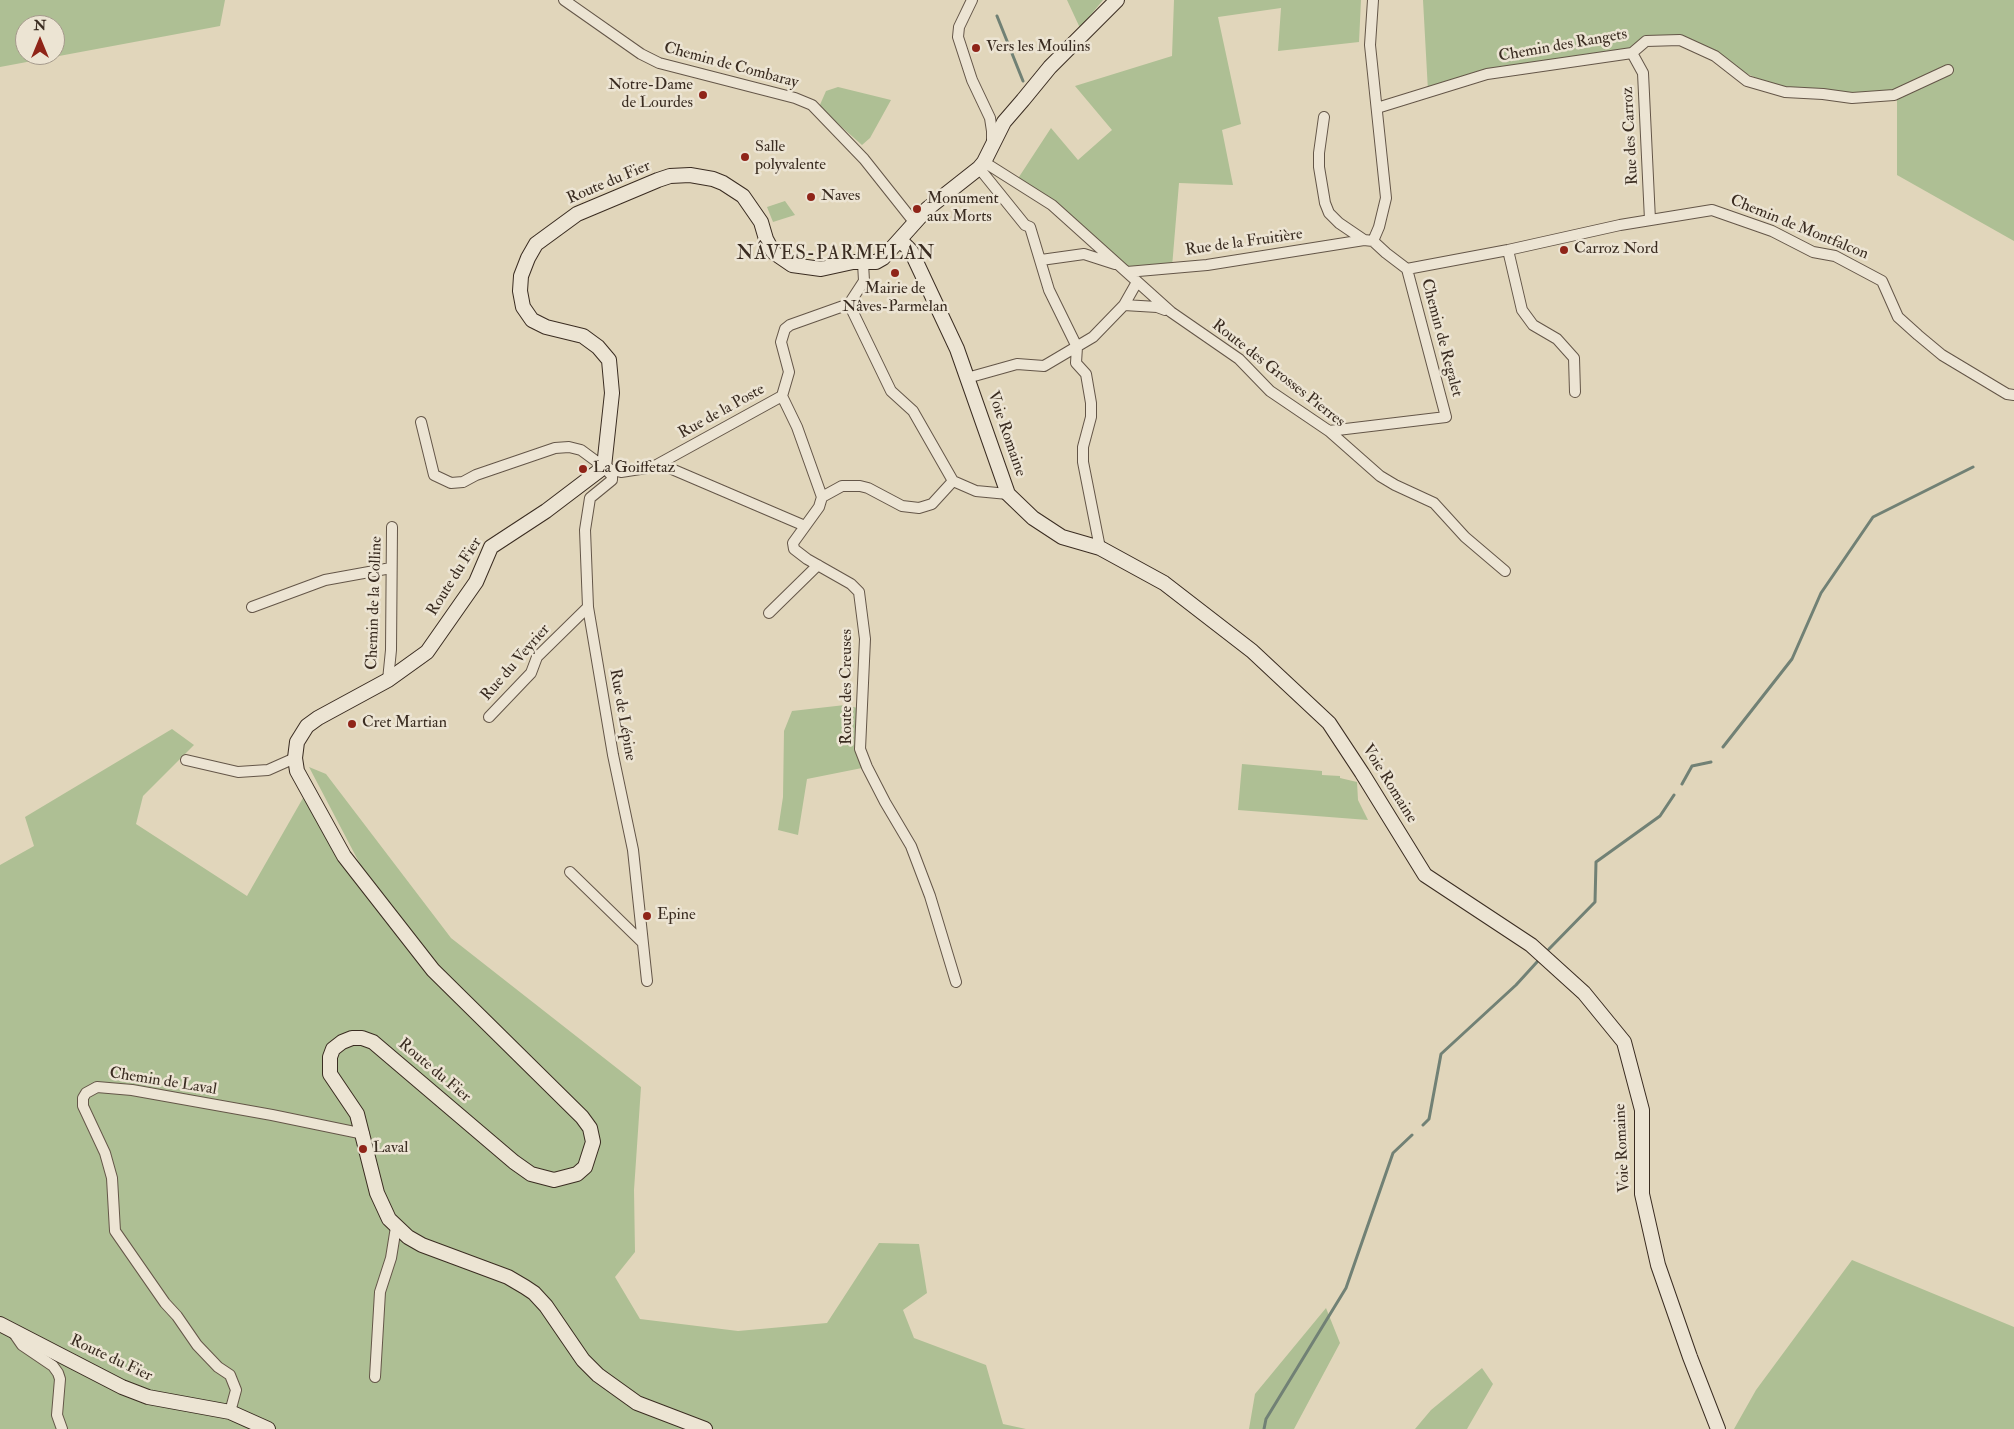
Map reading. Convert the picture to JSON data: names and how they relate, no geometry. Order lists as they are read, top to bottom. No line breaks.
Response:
{"streets":{"main road":["Route du Fier","Voie Romaine"],"street":["Chemin des Rangets","Chemin de Combaray","Rue des Carroz","Chemin de Montfalcon","Rue de la Fruitière","Chemin de Regalet","Route des Grosses Pierres","Rue de la Poste","Chemin de la Colline","Rue du Veyrier","Route des Creuses","Rue de Lépine","Chemin de Laval"]},"crossings":[["Chemin des Rangets","Rue des Carroz"],["Chemin de Combaray","Route du Fier"],["Rue des Carroz","Chemin de Montfalcon"],["Route du Fier","Route des Grosses Pierres"],["Route du Fier","Rue de la Poste"],["Route du Fier","Voie Romaine"],["Route du Fier","Chemin de la Colline"],["Route du Fier","Rue de Lépine"],["Route du Fier","Chemin de Laval"],["Chemin de Montfalcon","Chemin de Regalet"],["Rue de la Fruitière","Route des Grosses Pierres"],["Chemin de Regalet","Route des Grosses Pierres"],["Rue de la Poste","Rue de Lépine"],["Rue du Veyrier","Rue de Lépine"]],"districts":["NÂVES-PARMELAN"],"places":["Vers les Moulins","Notre-Dame de Lourdes","Salle polyvalente","Naves","Monument aux Morts","Carroz Nord","Mairie de Nâves-Parmelan","La Goiffetaz","Cret Martian","Epine","Laval"],"north":"top"}
